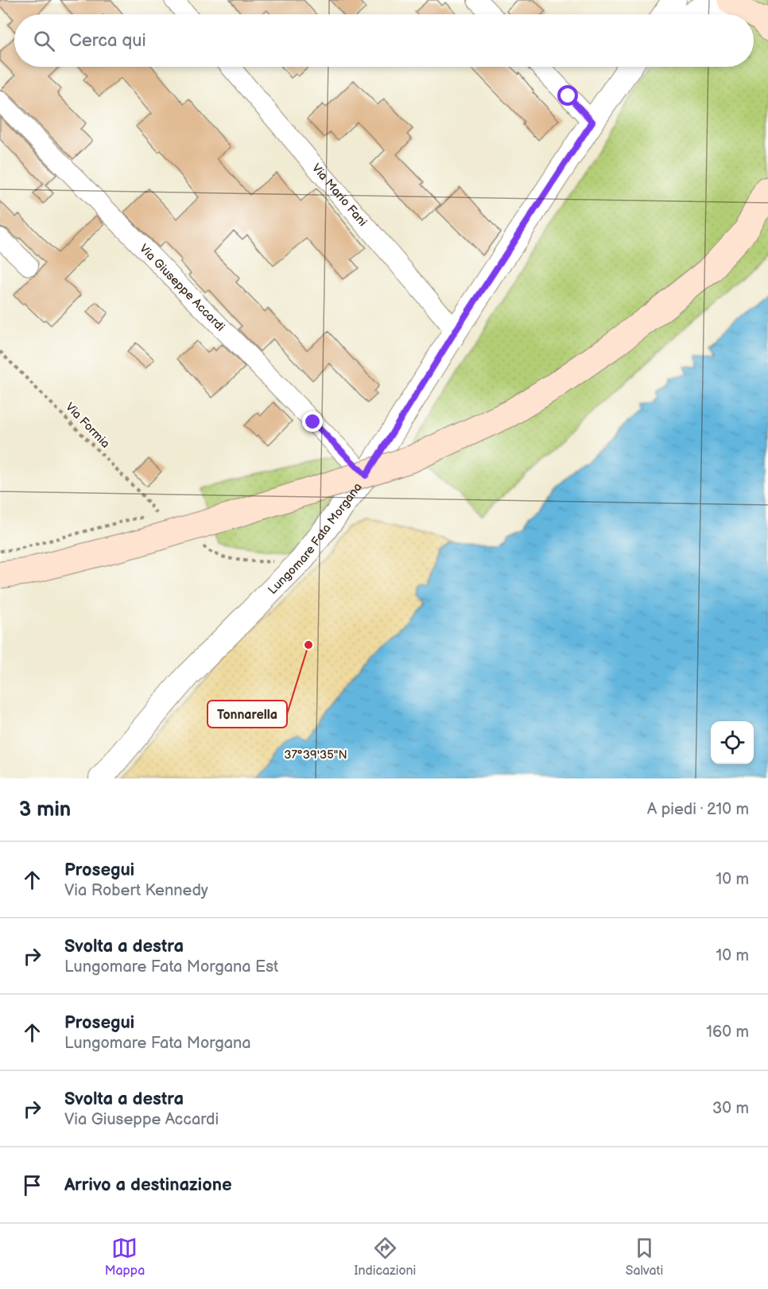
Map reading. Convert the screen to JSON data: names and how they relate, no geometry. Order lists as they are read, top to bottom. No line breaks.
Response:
{"streets":{"street":["Via Mario Fani","Via Giuseppe Accardi","Lungomare Fata Morgana"],"path":["Via Formia"]},"crossings":[["Via Mario Fani","Lungomare Fata Morgana"],["Via Giuseppe Accardi","Lungomare Fata Morgana"]],"places":["Tonnarella"],"page":{"search":"Cerca qui","heading":["3 min","A piedi · 210 m"],"list":[["Prosegui","Via Robert Kennedy","10 m"],["Svolta a destra","Lungomare Fata Morgana Est","10 m"],["Prosegui","Lungomare Fata Morgana","160 m"],["Svolta a destra","Via Giuseppe Accardi","30 m"],"Arrivo a destinazione"],"nav":["Mappa","Indicazioni","Salvati"]},"coordinates":["37°39'35\"N"]}
